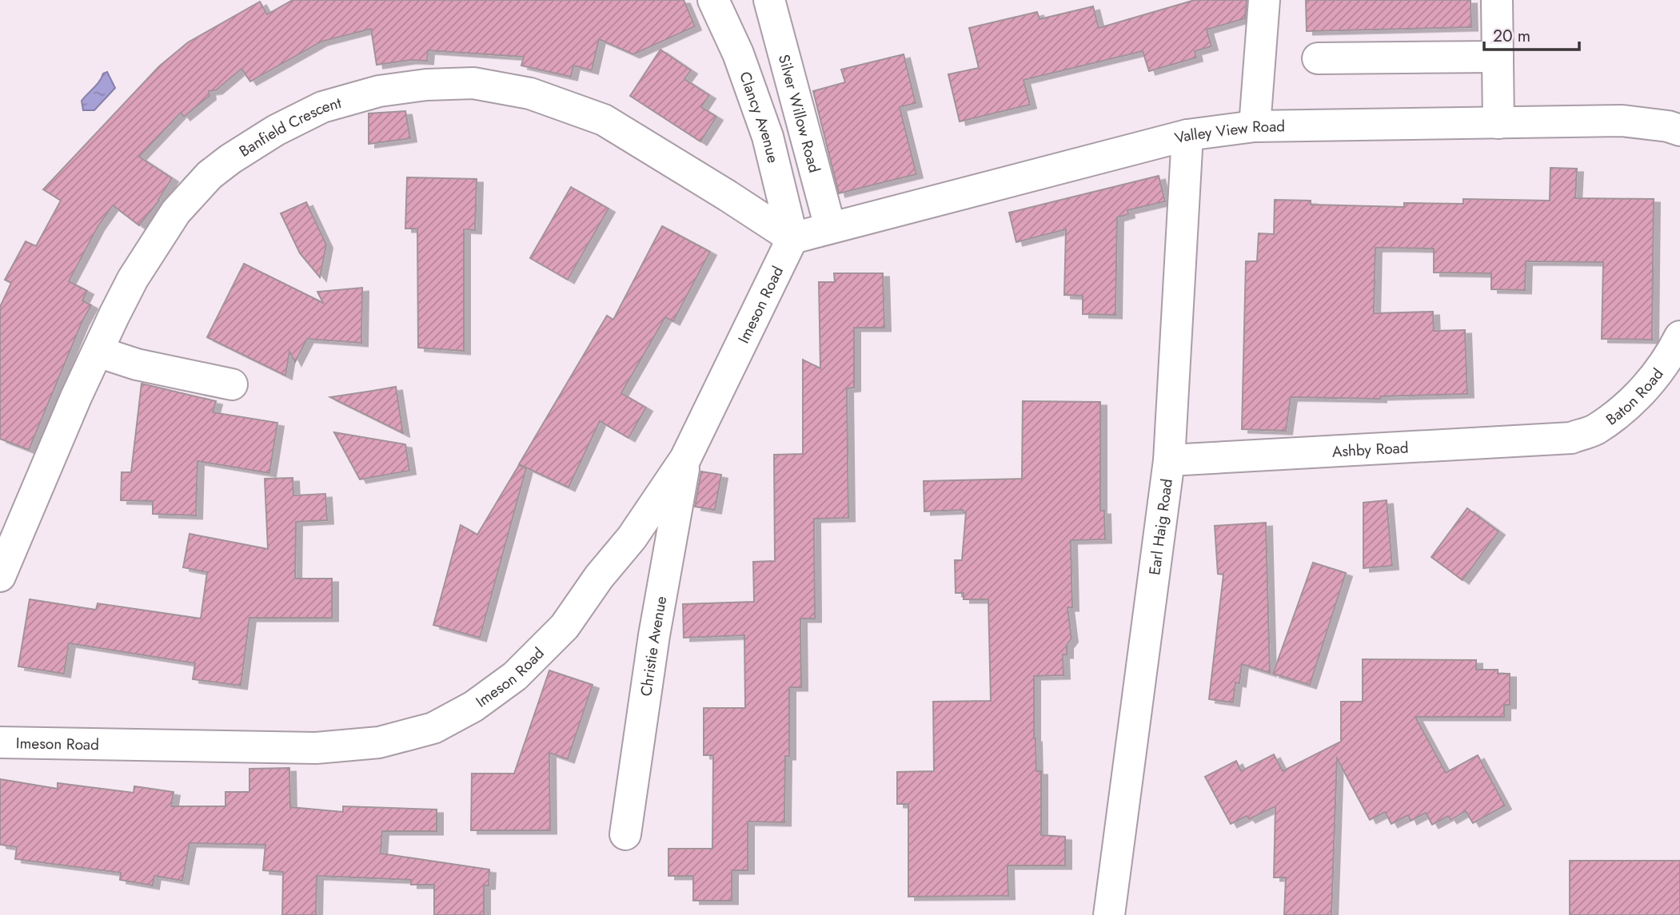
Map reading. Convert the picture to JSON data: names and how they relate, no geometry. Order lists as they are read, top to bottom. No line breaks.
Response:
{"streets":{"street":["Silver Willow Road","Clancy Avenue","Banfield Crescent","Valley View Road","Imeson Road","Baton Road","Ashby Road","Earl Haig Road","Christie Avenue"]},"crossings":[["Silver Willow Road","Valley View Road"],["Clancy Avenue","Banfield Crescent"],["Clancy Avenue","Valley View Road"],["Clancy Avenue","Imeson Road"],["Banfield Crescent","Valley View Road"],["Banfield Crescent","Imeson Road"],["Valley View Road","Imeson Road"],["Valley View Road","Earl Haig Road"],["Imeson Road","Christie Avenue"],["Baton Road","Ashby Road"],["Ashby Road","Earl Haig Road"]],"scale_bar":"20 m"}
